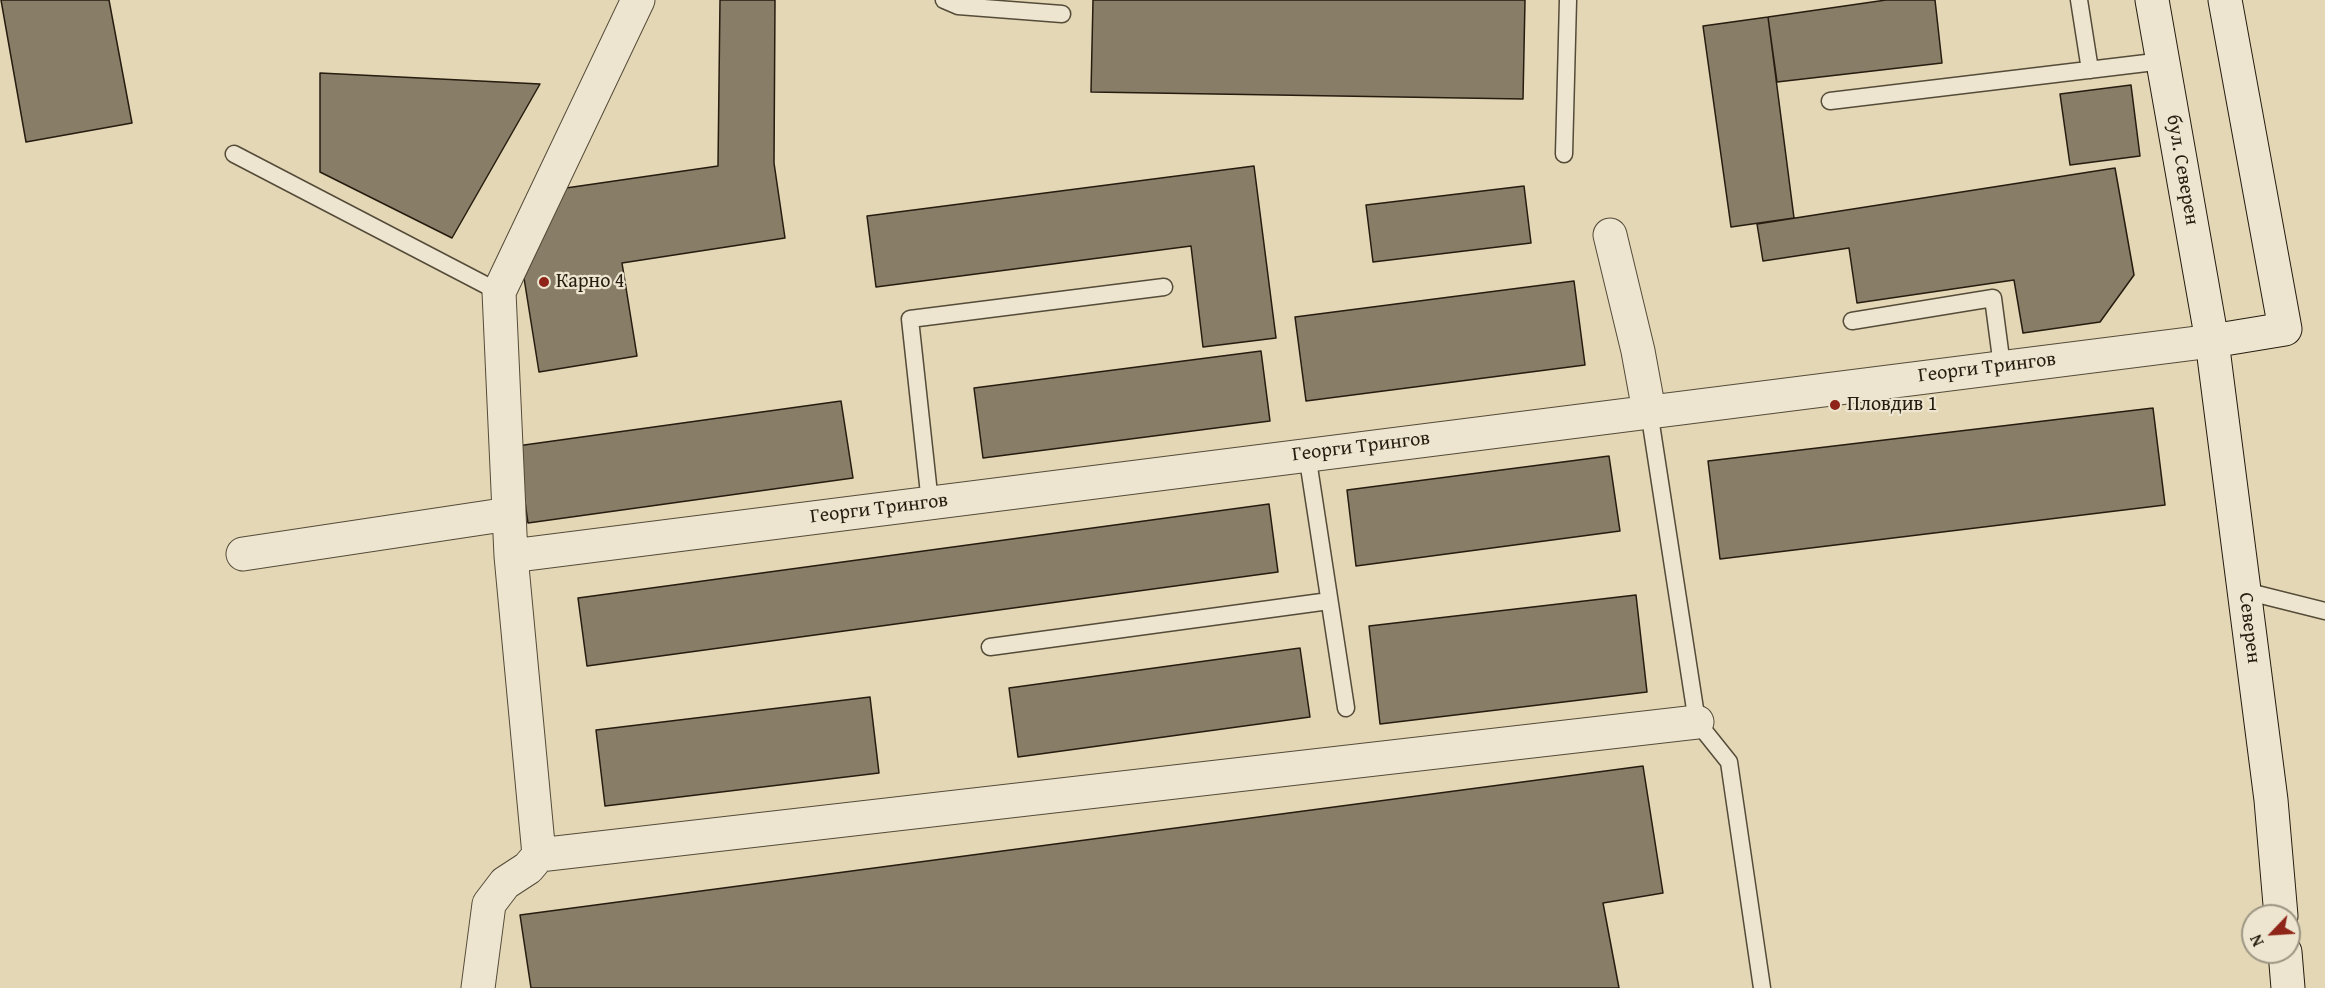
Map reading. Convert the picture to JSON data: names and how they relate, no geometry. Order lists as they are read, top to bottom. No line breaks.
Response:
{"streets":{"street":["бул. Северен","Георги Трингов","Северен"]},"crossings":[["бул. Северен","Георги Трингов"],["бул. Северен","Северен"],["Георги Трингов","Северен"]],"places":["Карно 4","Пловдив 1"],"north":"bottom left"}
